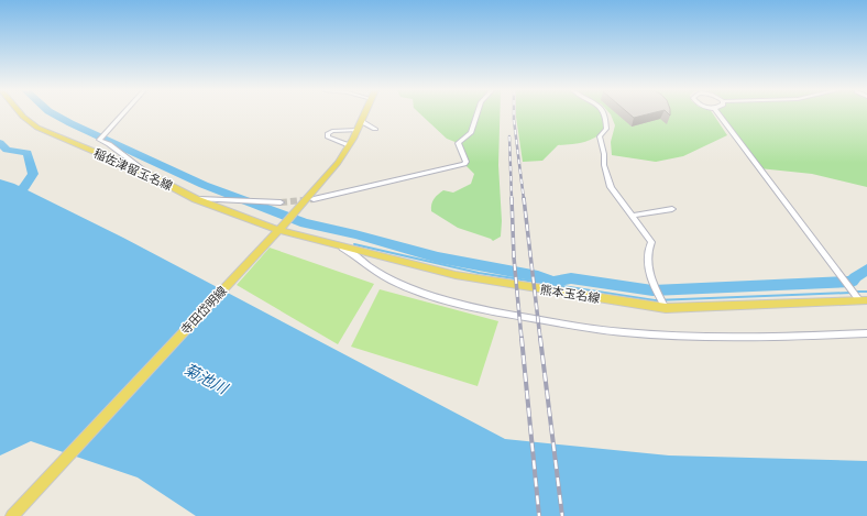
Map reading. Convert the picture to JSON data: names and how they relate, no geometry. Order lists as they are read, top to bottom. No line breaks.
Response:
{"streets":{"main road":["稲佐津留玉名線","熊本玉名線","寺田岱明線"]},"crossings":[["稲佐津留玉名線","熊本玉名線"],["稲佐津留玉名線","寺田岱明線"],["熊本玉名線","寺田岱明線"]],"water":["菊池川"]}
